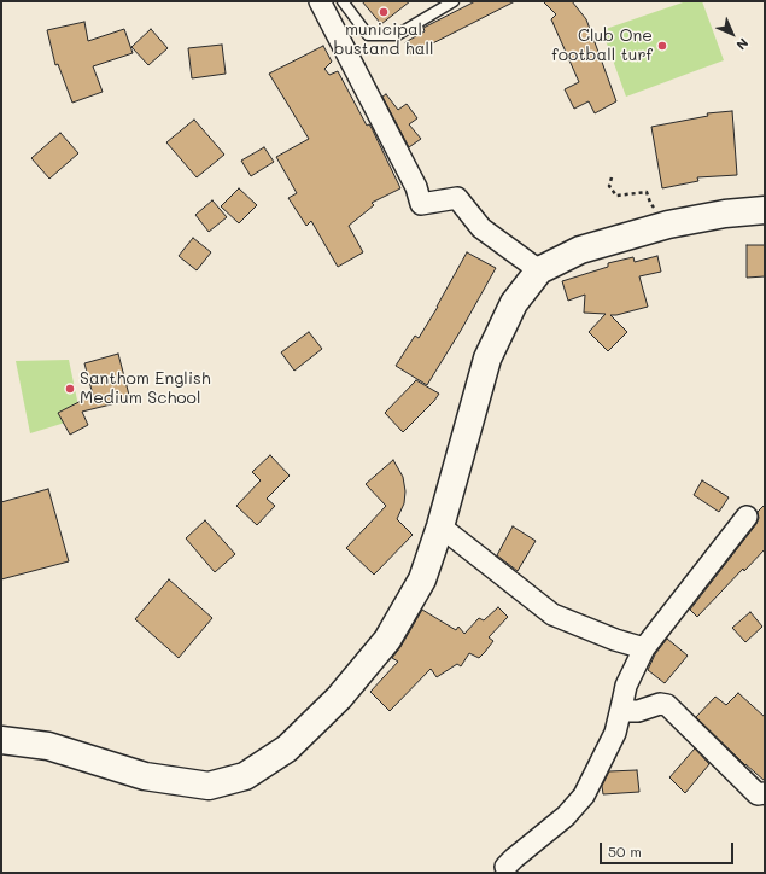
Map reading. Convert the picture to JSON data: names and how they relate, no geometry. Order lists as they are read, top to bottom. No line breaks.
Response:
{"places":["municipal bustand hall","Club One football turf","Santhom English Medium School"],"scale_bar":"50 m","north":"bottom right"}
